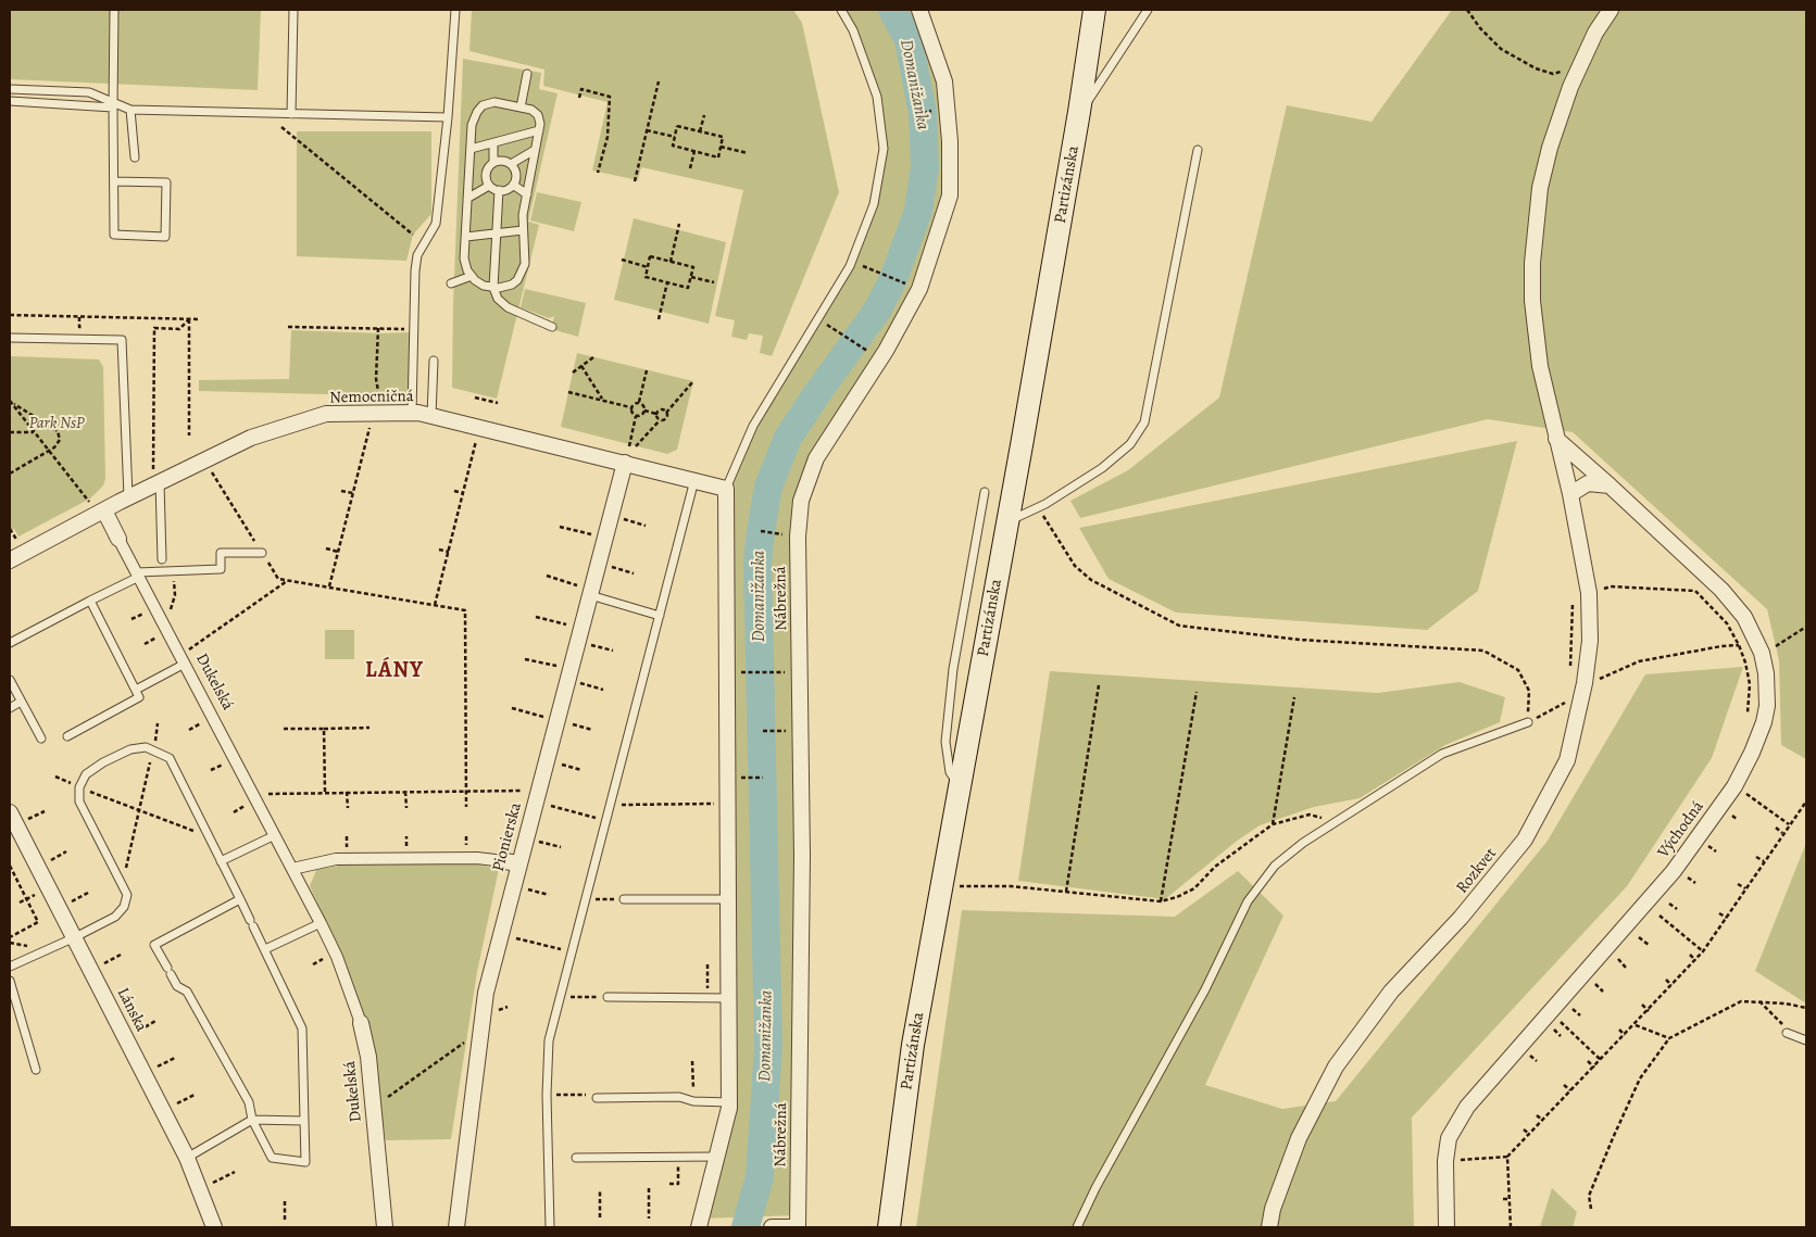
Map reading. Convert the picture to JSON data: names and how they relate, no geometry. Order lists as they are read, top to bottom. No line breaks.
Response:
{"streets":{"main road":["Partizánska"],"street":["Nemocničná","Nábrežná","Dukelská","Východná","Pionierska","Rozkvet","Lánska"]},"crossings":[["Nemocničná","Dukelská"],["Nemocničná","Pionierska"],["Východná","Rozkvet"]],"districts":["LÁNY"],"water":["Domanižanka"],"parks":["Park NsP"]}
